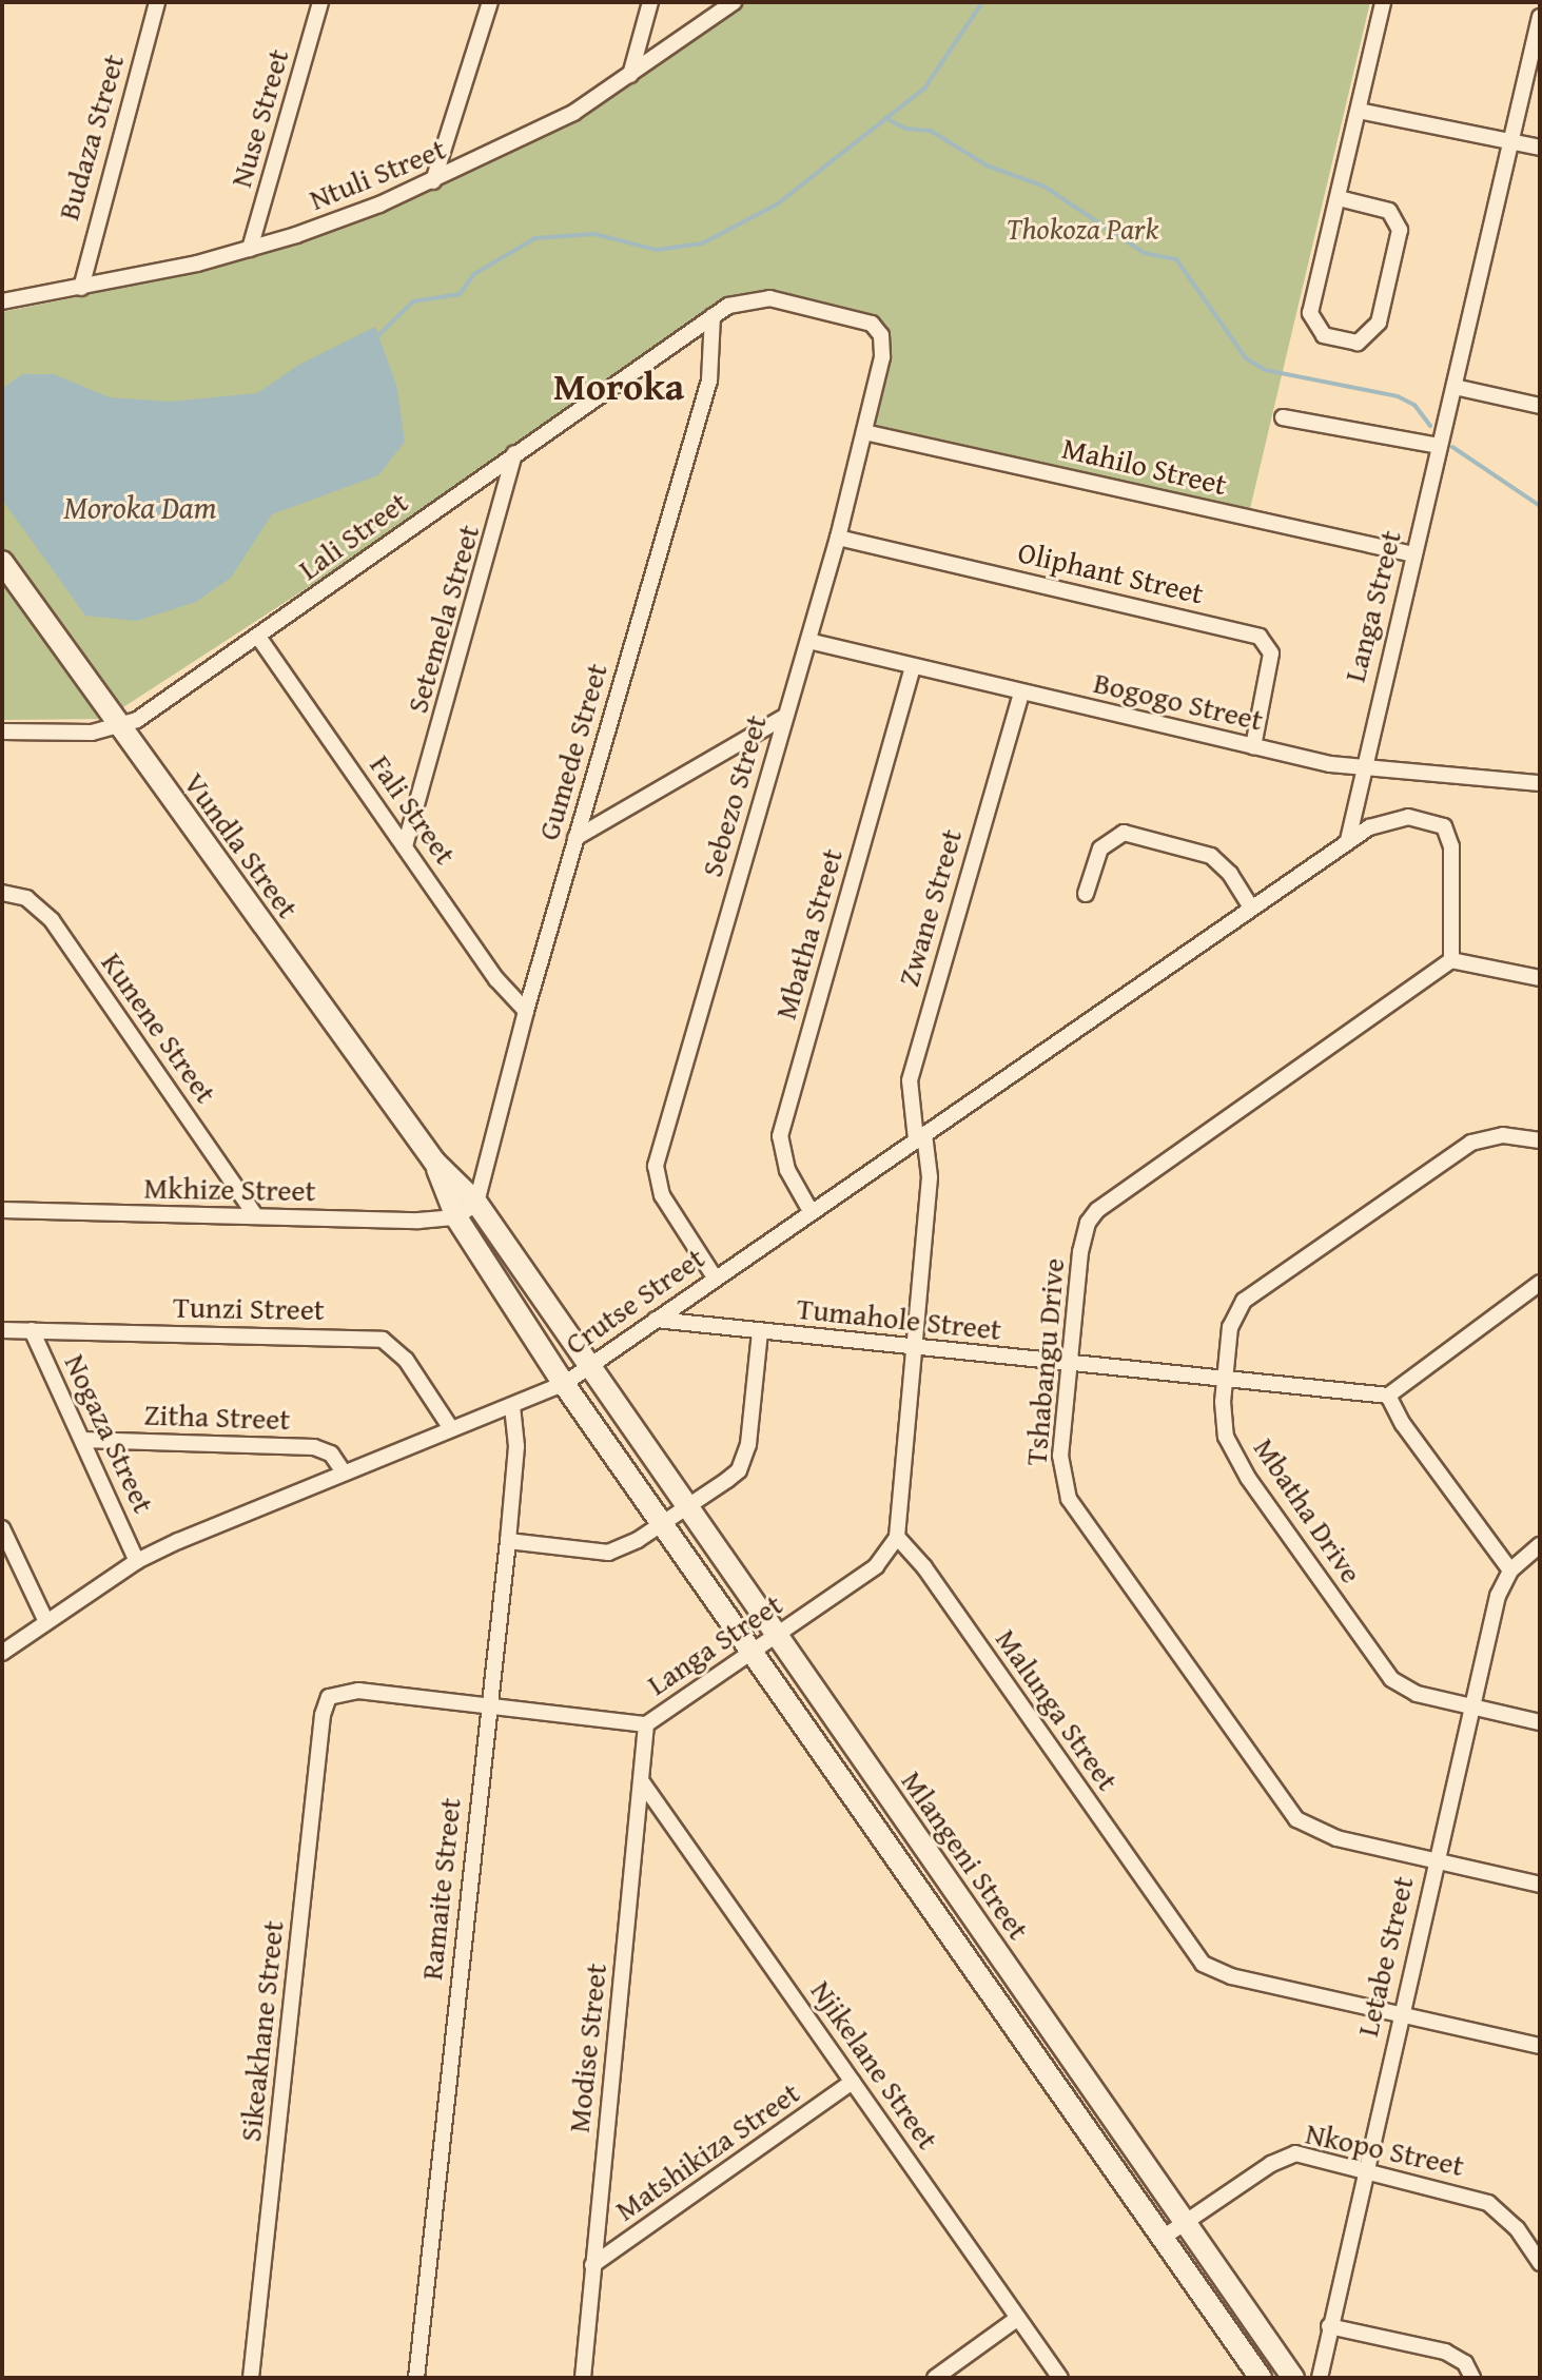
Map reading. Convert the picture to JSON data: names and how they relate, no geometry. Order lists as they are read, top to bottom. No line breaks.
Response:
{"streets":{"street":["Nuse Street","Budaza Street","Ntuli Street","Mahilo Street","Lali Street","Oliphant Street","Langa Street","Setemela Street","Bogogo Street","Gumede Street","Sebezo Street","Fali Street","Vundla Street","Zwane Street","Mbatha Street","Kunene Street","Mkhize Street","Crutse Street","Tunzi Street","Tumahole Street","Tshabangu Drive","Zitha Street","Nogaza Street","Mbatha Drive","Malunga Street","Mlangeni Street","Ramaite Street","Letabe Street","Sikeakhane Street","Modise Street","Njikelane Street","Nkopo Street","Matshikiza Street"]},"crossings":[["Nuse Street","Ntuli Street"],["Budaza Street","Ntuli Street"],["Mahilo Street","Langa Street"],["Mahilo Street","Sebezo Street"],["Lali Street","Setemela Street"],["Lali Street","Gumede Street"],["Lali Street","Sebezo Street"],["Lali Street","Fali Street"],["Lali Street","Vundla Street"],["Oliphant Street","Bogogo Street"],["Oliphant Street","Sebezo Street"],["Langa Street","Bogogo Street"],["Langa Street","Crutse Street"],["Langa Street","Malunga Street"],["Langa Street","Mlangeni Street"],["Langa Street","Ramaite Street"],["Langa Street","Sikeakhane Street"],["Langa Street","Modise Street"],["Setemela Street","Fali Street"],["Bogogo Street","Sebezo Street"],["Bogogo Street","Zwane Street"],["Bogogo Street","Mbatha Street"],["Gumede Street","Fali Street"],["Gumede Street","Vundla Street"],["Sebezo Street","Crutse Street"],["Vundla Street","Mkhize Street"],["Vundla Street","Crutse Street"],["Vundla Street","Mlangeni Street"],["Zwane Street","Crutse Street"],["Mbatha Street","Crutse Street"],["Kunene Street","Mkhize Street"],["Crutse Street","Tunzi Street"],["Crutse Street","Tumahole Street"],["Crutse Street","Tshabangu Drive"],["Crutse Street","Zitha Street"],["Crutse Street","Nogaza Street"],["Crutse Street","Mlangeni Street"],["Crutse Street","Ramaite Street"],["Tunzi Street","Nogaza Street"],["Tumahole Street","Tshabangu Drive"],["Tumahole Street","Mbatha Drive"],["Tshabangu Drive","Letabe Street"],["Zitha Street","Nogaza Street"],["Mbatha Drive","Letabe Street"],["Malunga Street","Letabe Street"],["Mlangeni Street","Nkopo Street"],["Letabe Street","Nkopo Street"],["Modise Street","Njikelane Street"],["Modise Street","Matshikiza Street"],["Njikelane Street","Matshikiza Street"]],"districts":["Moroka"],"water":["Moroka Dam"],"parks":["Thokoza Park"]}
